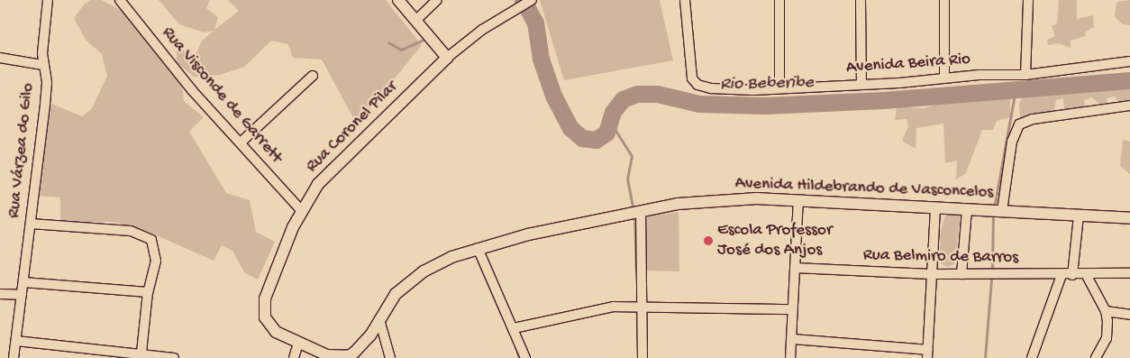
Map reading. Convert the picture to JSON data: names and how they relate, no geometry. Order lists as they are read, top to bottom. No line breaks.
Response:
{"streets":{"street":["Avenida Beira Rio","Rua Visconde de Garrett","Rua Coronel Pilar","Rua Várzea do Gilo","Avenida Hildebrando de Vasconcelos","Rua Belmiro de Barros"]},"crossings":[["Rua Visconde de Garrett","Rua Coronel Pilar"]],"water":["Rio Beberibe"],"places":["Escola Professor José dos Anjos"]}
